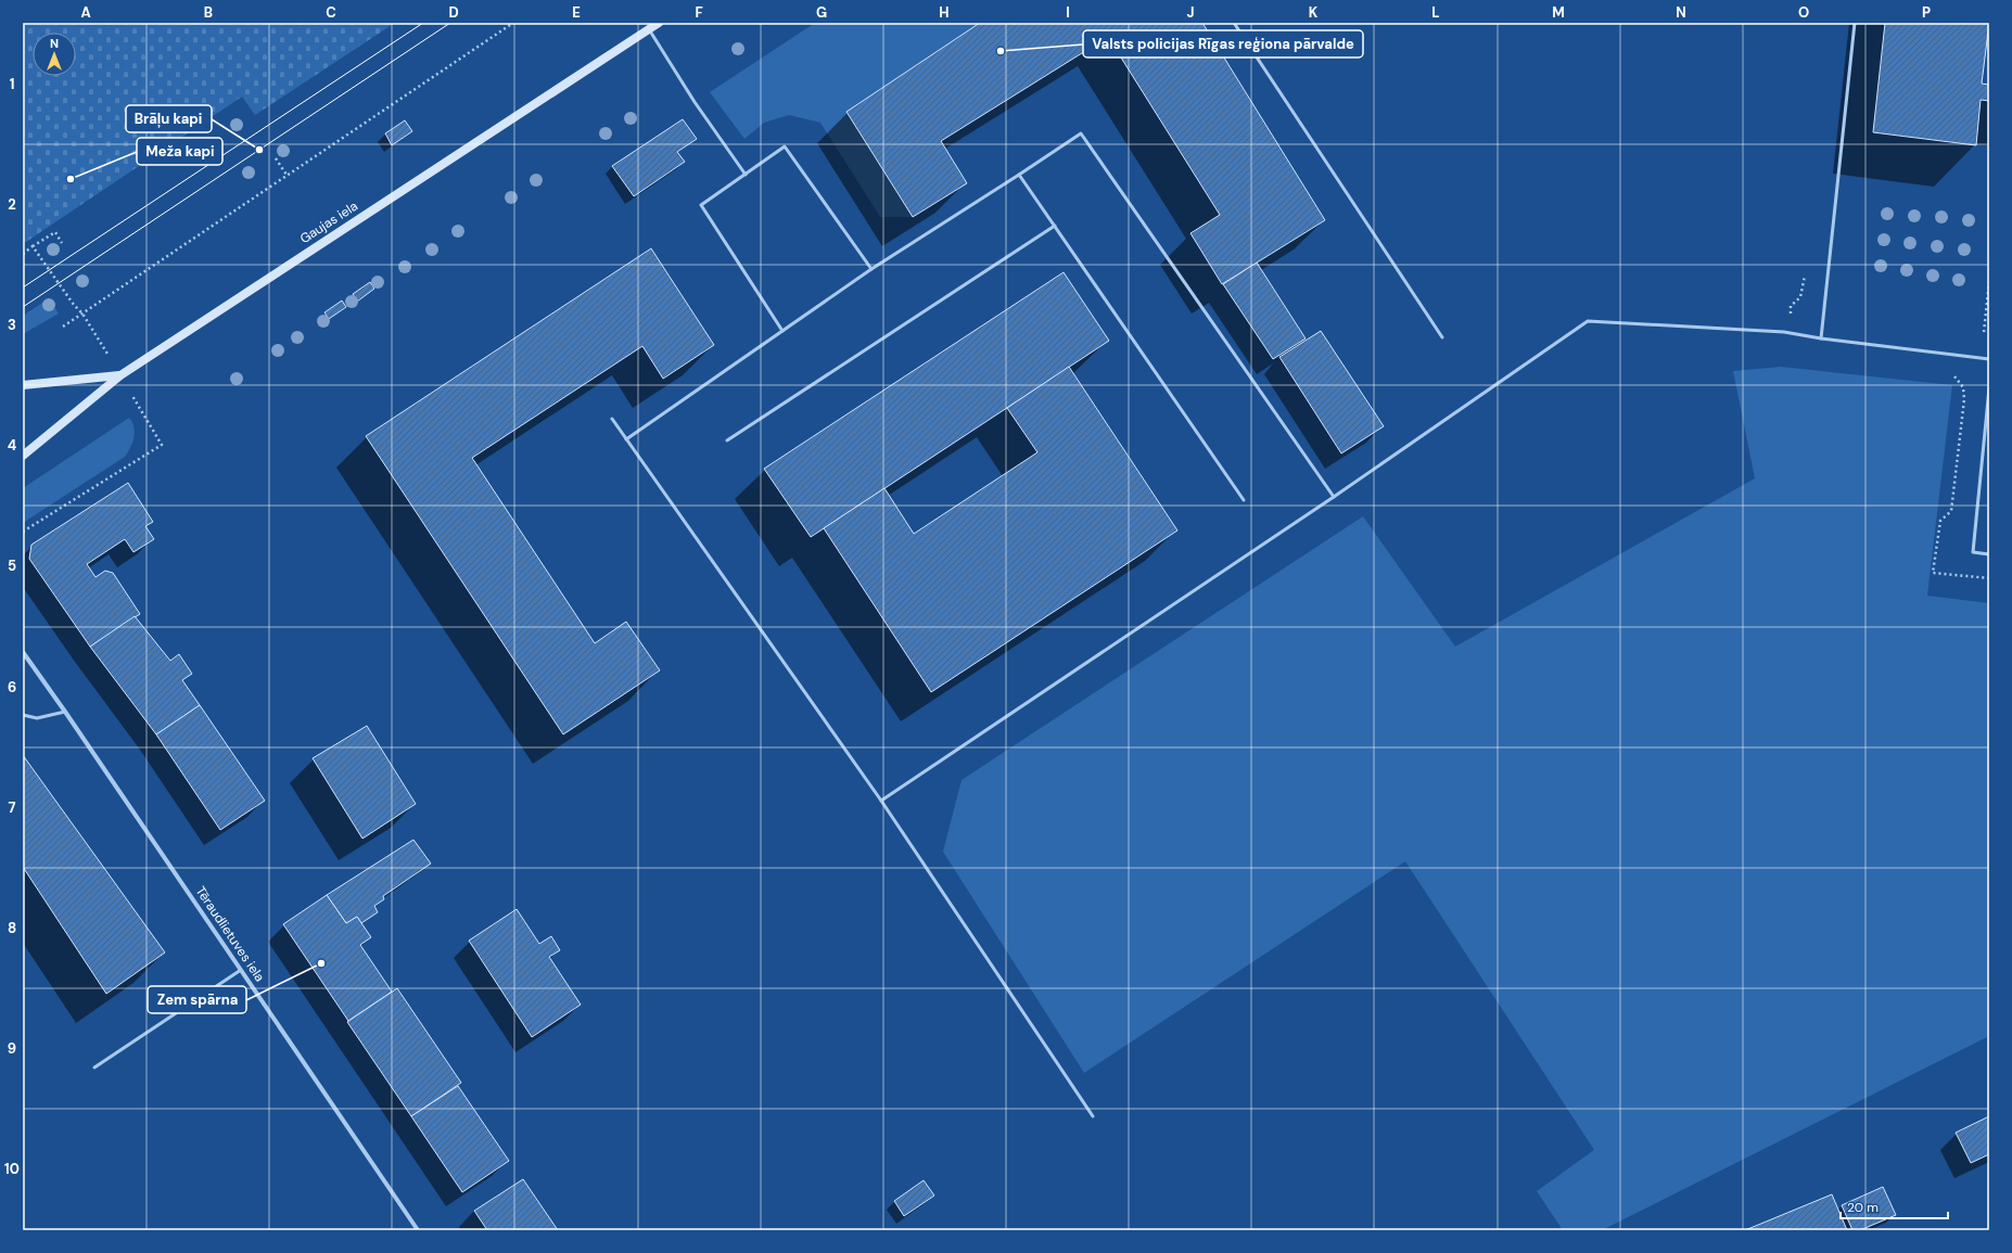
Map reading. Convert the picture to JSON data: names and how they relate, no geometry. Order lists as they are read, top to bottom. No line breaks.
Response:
{"streets":{"street":["Gaujas iela","Tēraudlietuves iela"]},"places":["Valsts policijas Rīgas reģiona pārvalde","Brāļu kapi","Meža kapi","Zem spārna"],"scale_bar":"20 m","north":"top","grid":{"columns":["A","B","C","D","E","F","G","H","I","J","K","L","M","N","O","P"],"rows":["1","2","3","4","5","6","7","8","9","10"]}}
